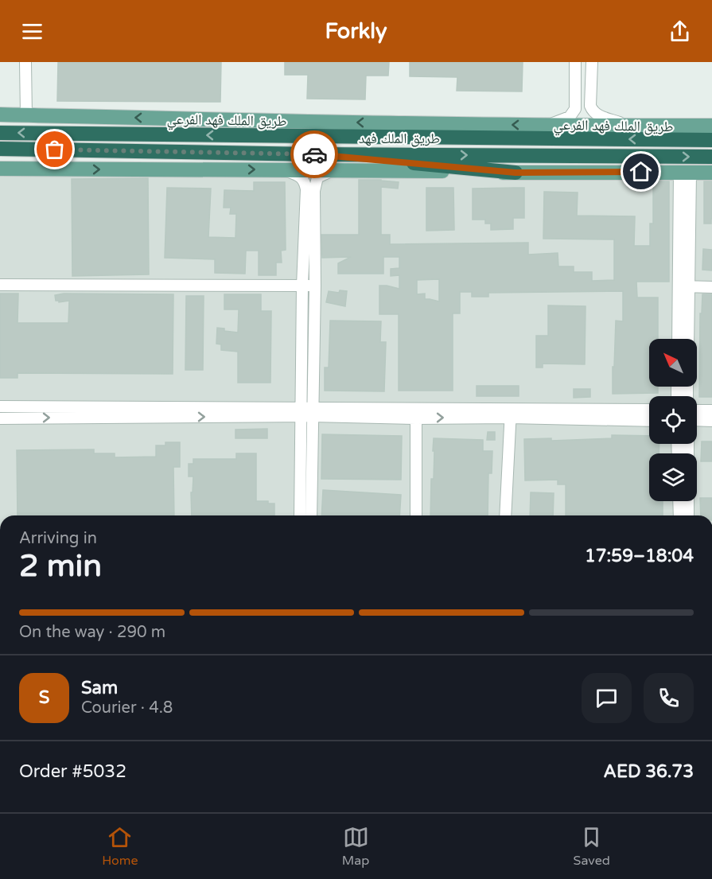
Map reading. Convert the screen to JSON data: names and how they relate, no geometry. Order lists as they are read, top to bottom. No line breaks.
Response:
{"streets":{"highway":["طريق الملك فهد"],"main road":["طريق الملك فهد الفرعي"]},"north":"top left","page":{"header":"Forkly","heading":["2 min","Arriving in","17:59–18:04"],"panel":["Sam","Courier · 4.8","Order #5032","AED 36.73"],"bar":"On the way · 290 m","round":"S","tabs":["Home","Map","Saved"]}}
